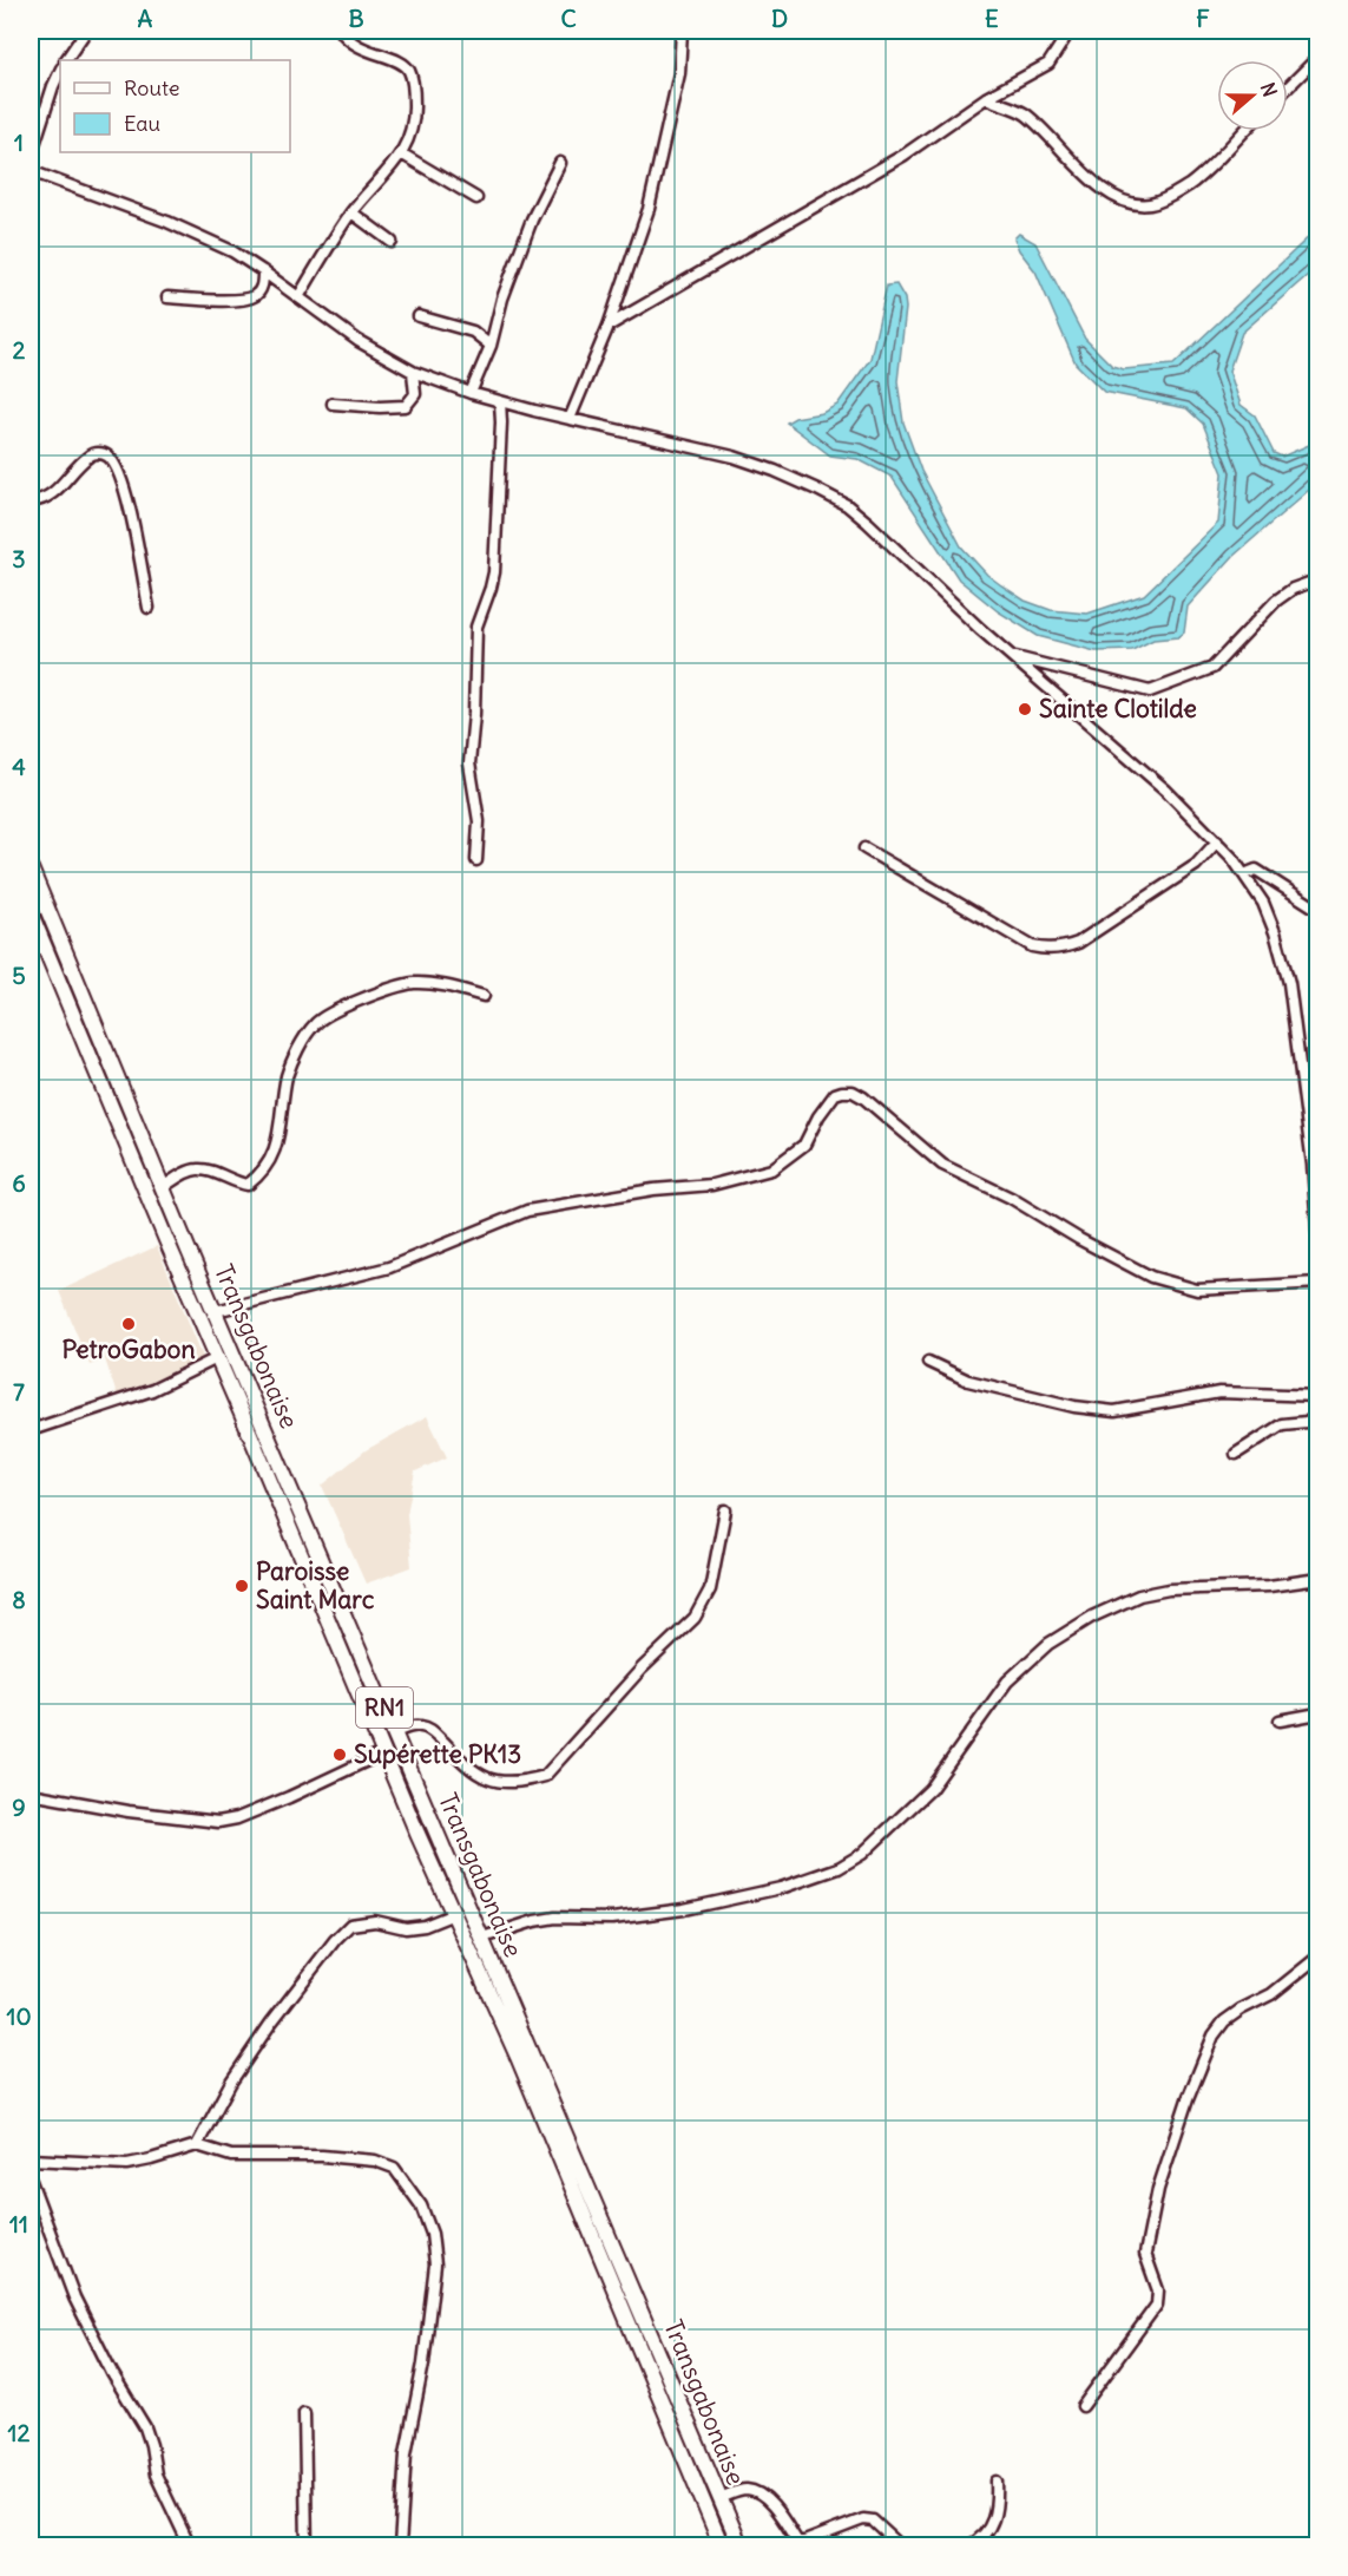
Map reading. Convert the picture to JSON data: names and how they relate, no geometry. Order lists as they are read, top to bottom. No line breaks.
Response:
{"streets":{"highway":["Transgabonaise","RN1"]},"places":["Sainte Clotilde","PetroGabon","Paroisse Saint Marc","Supérette PK13"],"legend":["Route","Eau"],"north":"right","grid":{"columns":["A","B","C","D","E","F"],"rows":["1","2","3","4","5","6","7","8","9","10","11","12"]}}
